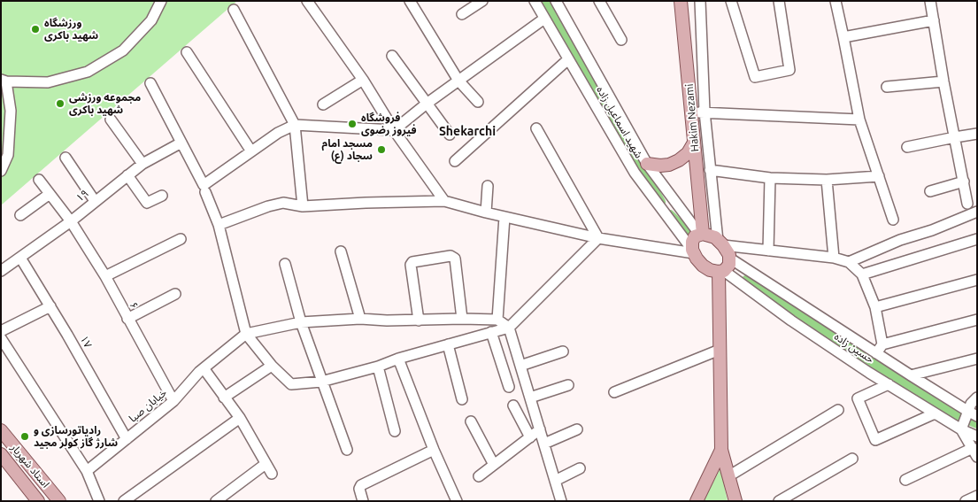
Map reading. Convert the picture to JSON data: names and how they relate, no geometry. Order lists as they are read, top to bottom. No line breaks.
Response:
{"streets":{"main road":["Hakim Nezami","استاد شهریار"],"street":["شهید اسماعیل زاده","۱۹","۶","۱۷","حسین زاده","خیابان صبا"]},"crossings":[["Hakim Nezami","شهید اسماعیل زاده"],["Hakim Nezami","حسین زاده"],["شهید اسماعیل زاده","حسین زاده"],["۱۹","۶"],["۱۹","۱۷"],["۶","خیابان صبا"],["۱۷","خیابان صبا"]],"districts":["Shekarchi"],"places":["ورزشگاه شهید باکری","مجموعه ورزشی شهید باکری","فروشگاه فیروز رضوی","مسجد امام سجاد (ع)","رادیاتورسازی و شارژ گاز کولر مجید"]}
